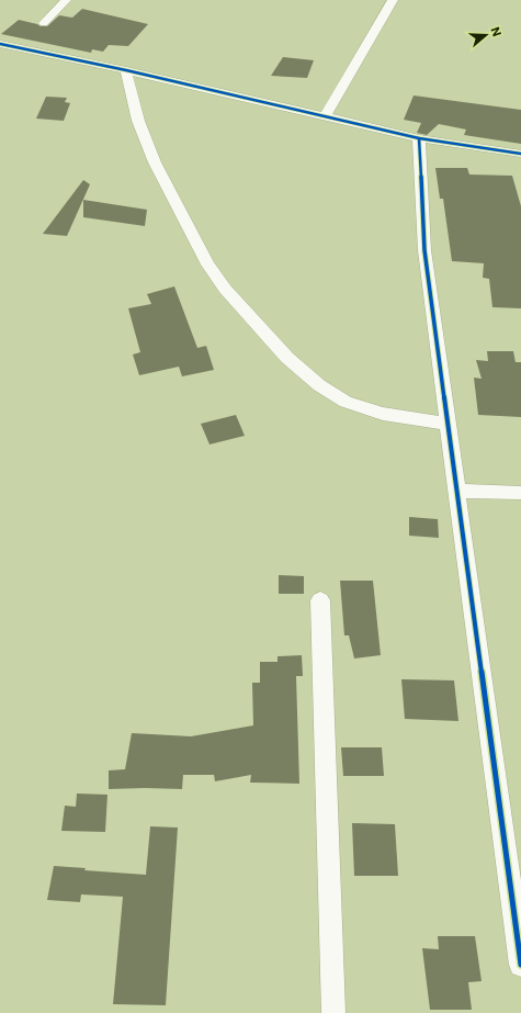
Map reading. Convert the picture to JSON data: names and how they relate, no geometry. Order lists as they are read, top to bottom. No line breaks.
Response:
{"north":"right"}
